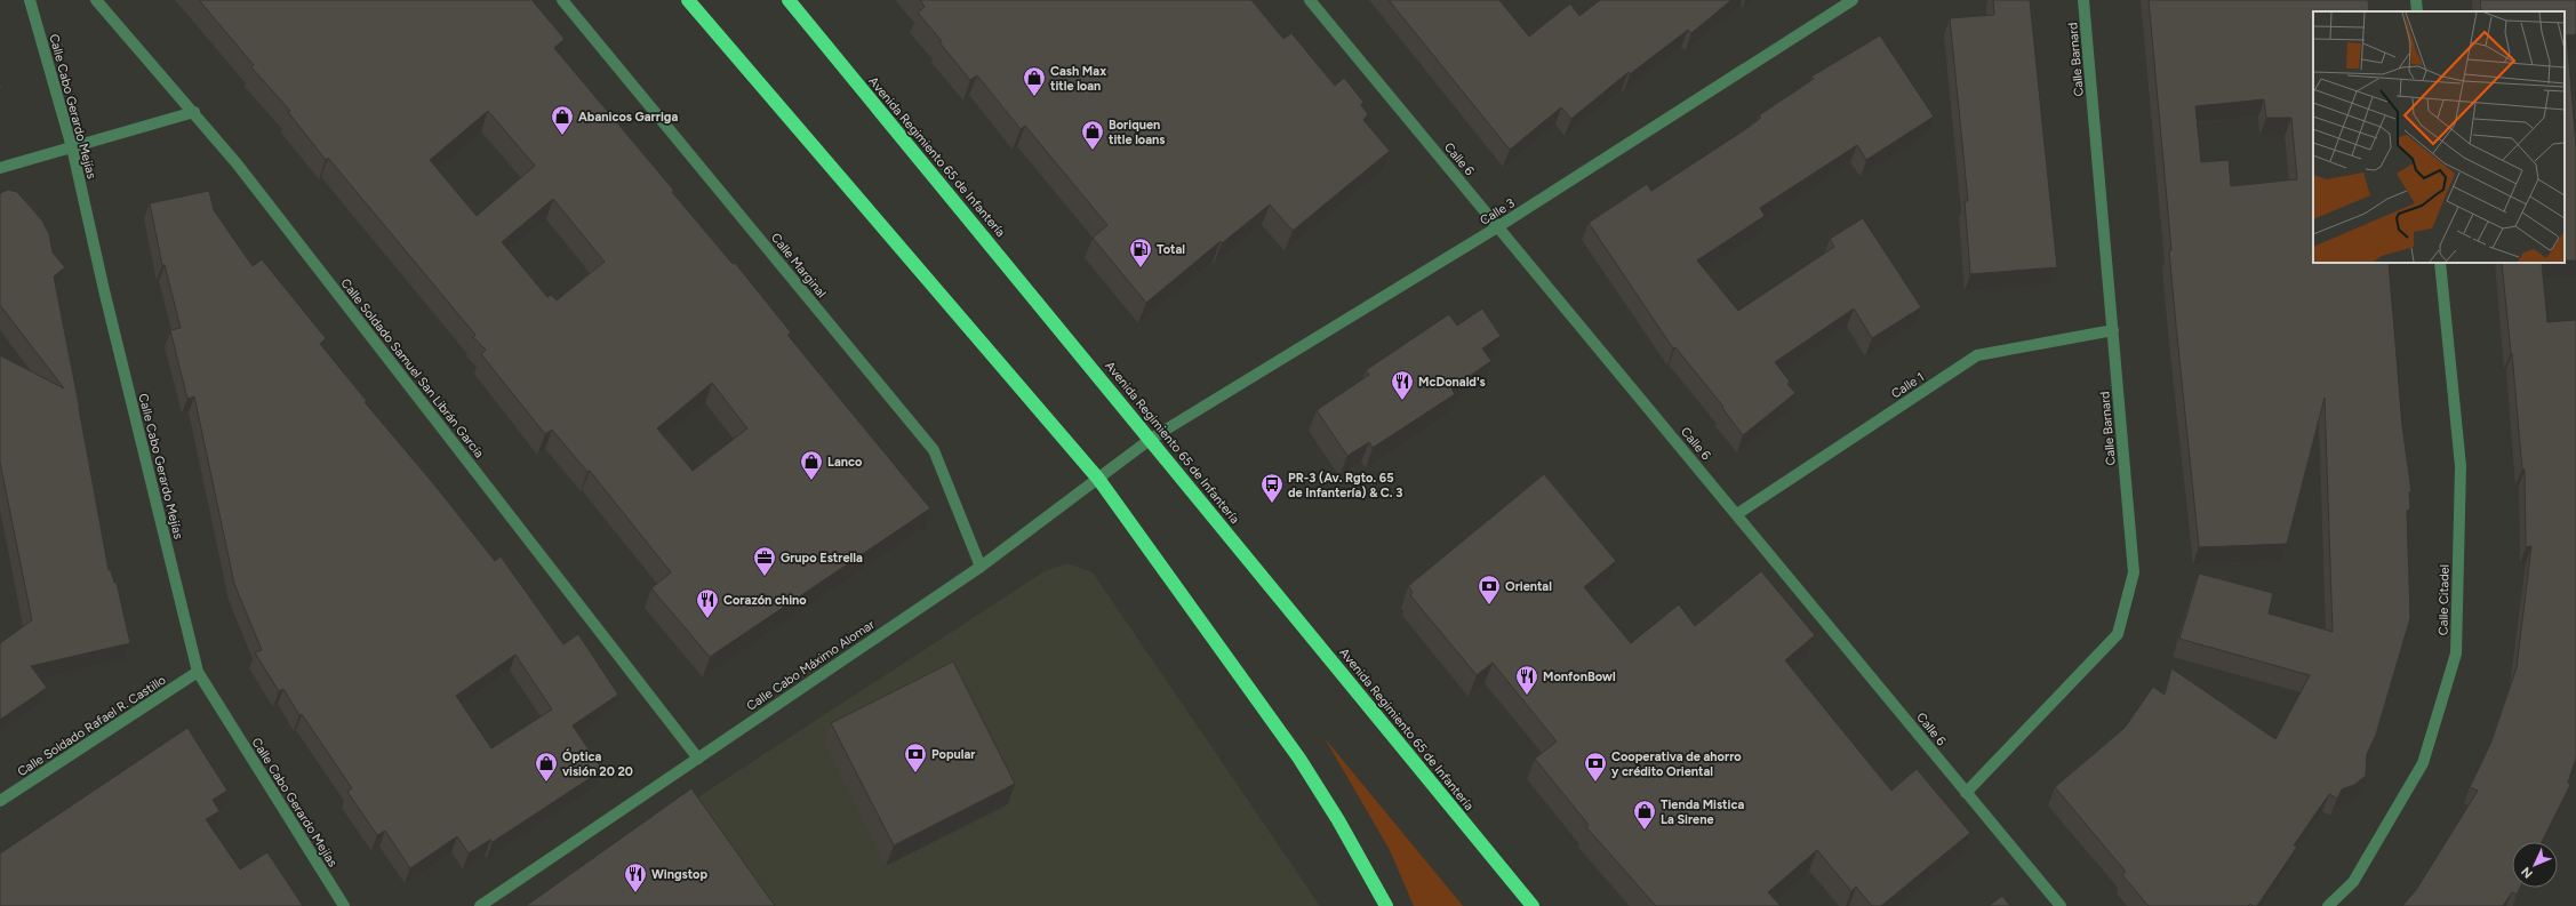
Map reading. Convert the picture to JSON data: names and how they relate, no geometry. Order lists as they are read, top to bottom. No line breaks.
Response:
{"streets":{"highway":["Avenida Regimiento 65 de Infantería"],"street":["Calle Barnard","Calle Cabo Gerardo Mejías","Calle 6","Calle 3","Calle Marginal","Calle Soldado Samuel San Librán García","Calle 1","Calle Citadel","Calle Cabo Máximo Alomar","Calle Soldado Rafael R. Castillo"]},"crossings":[["Calle Barnard","Calle 6"],["Calle Barnard","Calle 1"],["Calle Cabo Gerardo Mejías","Calle Soldado Rafael R. Castillo"],["Avenida Regimiento 65 de Infantería","Calle 3"],["Avenida Regimiento 65 de Infantería","Calle Cabo Máximo Alomar"],["Calle 6","Calle 3"],["Calle 6","Calle 1"],["Calle 3","Calle Cabo Máximo Alomar"],["Calle Marginal","Calle Cabo Máximo Alomar"],["Calle Soldado Samuel San Librán García","Calle Cabo Máximo Alomar"]],"places":{"shop":["Cash Max title loan","Abanicos Garriga","Boriquen title loans","Lanco","Óptica visión 20 20","Tienda Mistica La Sirene"],"fuel station":["Total"],"restaurant":["McDonald's","Corazón chino","MonfonBowl","Wingstop"],"bus stop":["PR-3 (Av. Rgto. 65 de Infantería) & C. 3"],"office":["Grupo Estrella"],"bank":["Oriental","Popular","Cooperativa de ahorro y crédito Oriental"]},"north":"bottom left"}
